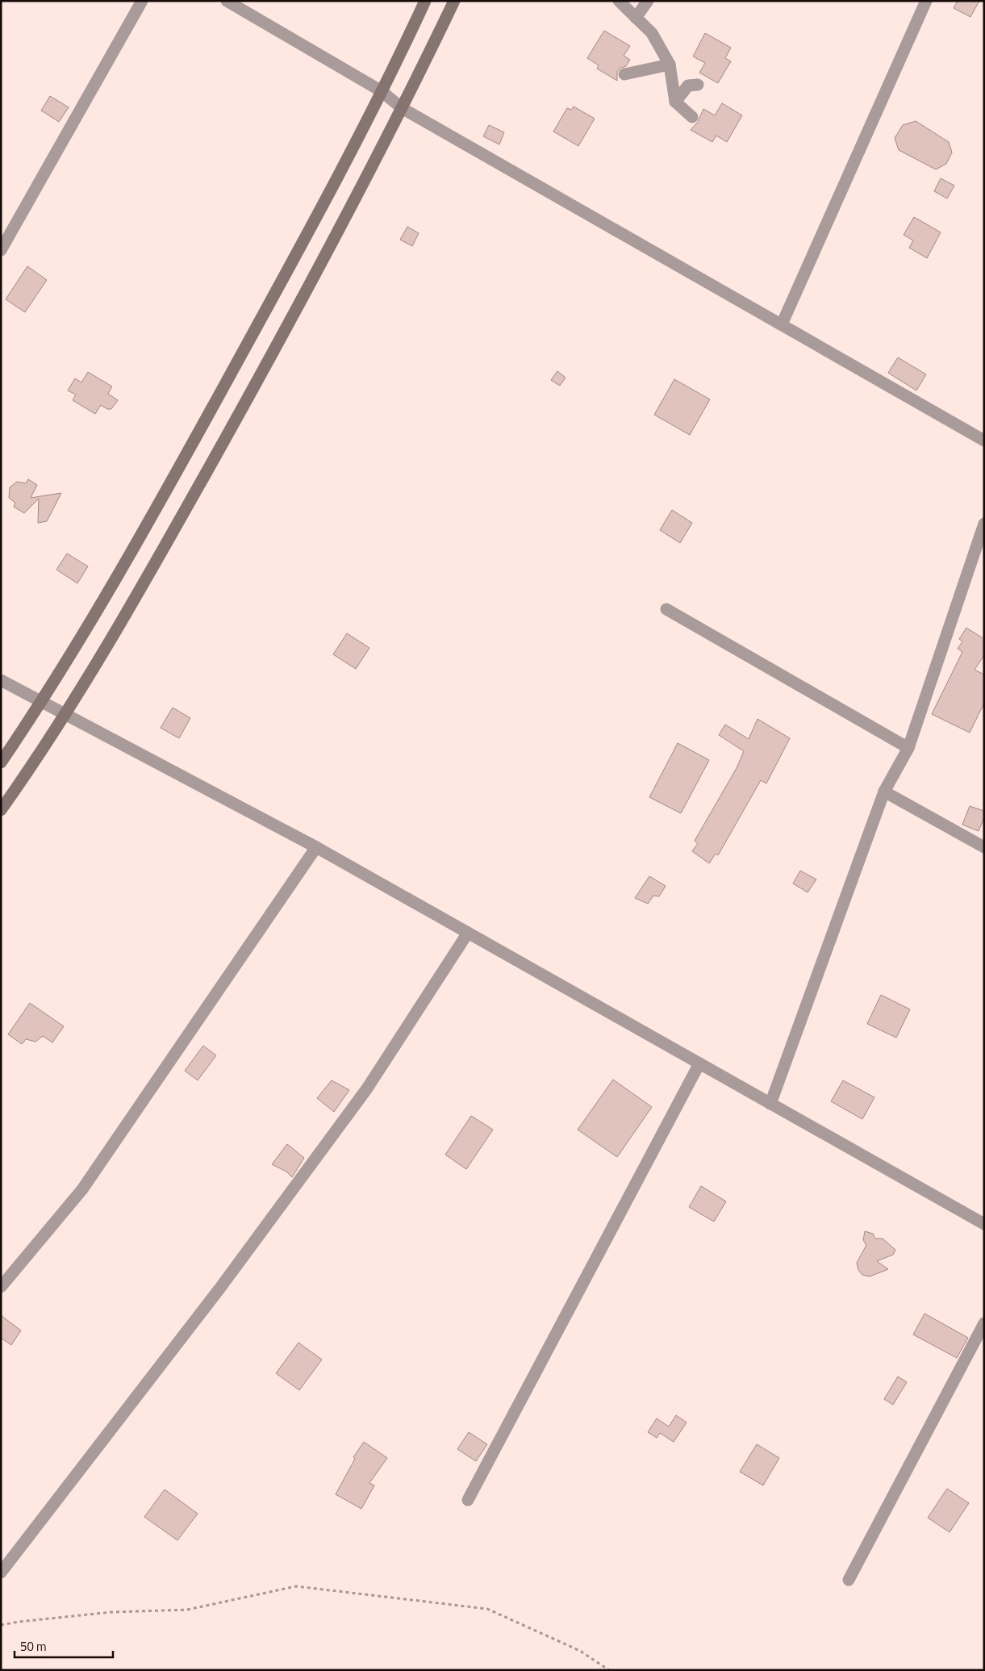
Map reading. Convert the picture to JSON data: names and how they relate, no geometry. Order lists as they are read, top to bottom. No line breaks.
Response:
{"scale_bar":"50 m"}
